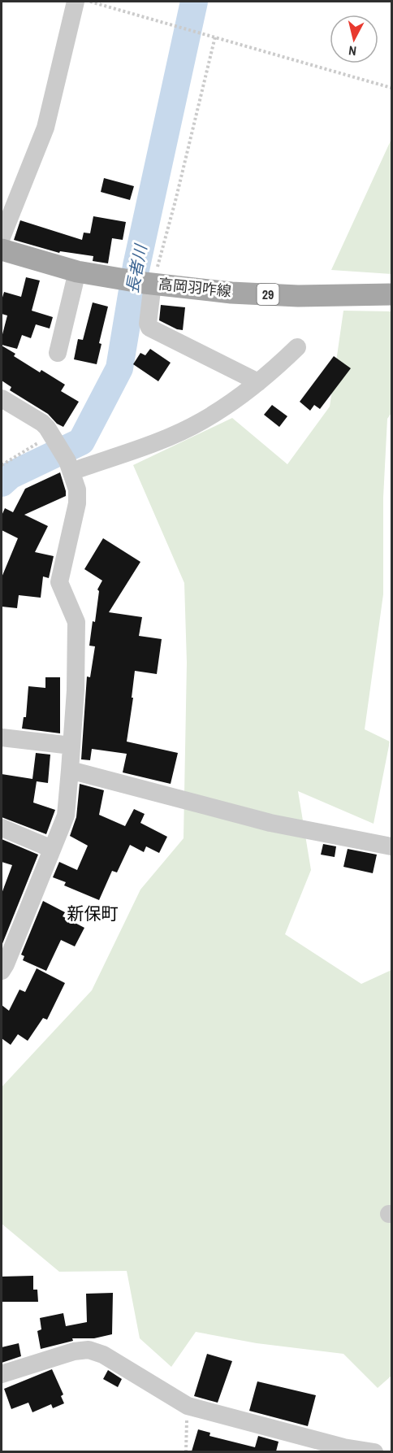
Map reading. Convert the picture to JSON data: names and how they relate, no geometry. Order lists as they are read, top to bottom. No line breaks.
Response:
{"streets":{"main road":["高岡羽咋線","29"]},"districts":["新保町"],"water":["長者川"],"north":"bottom"}
